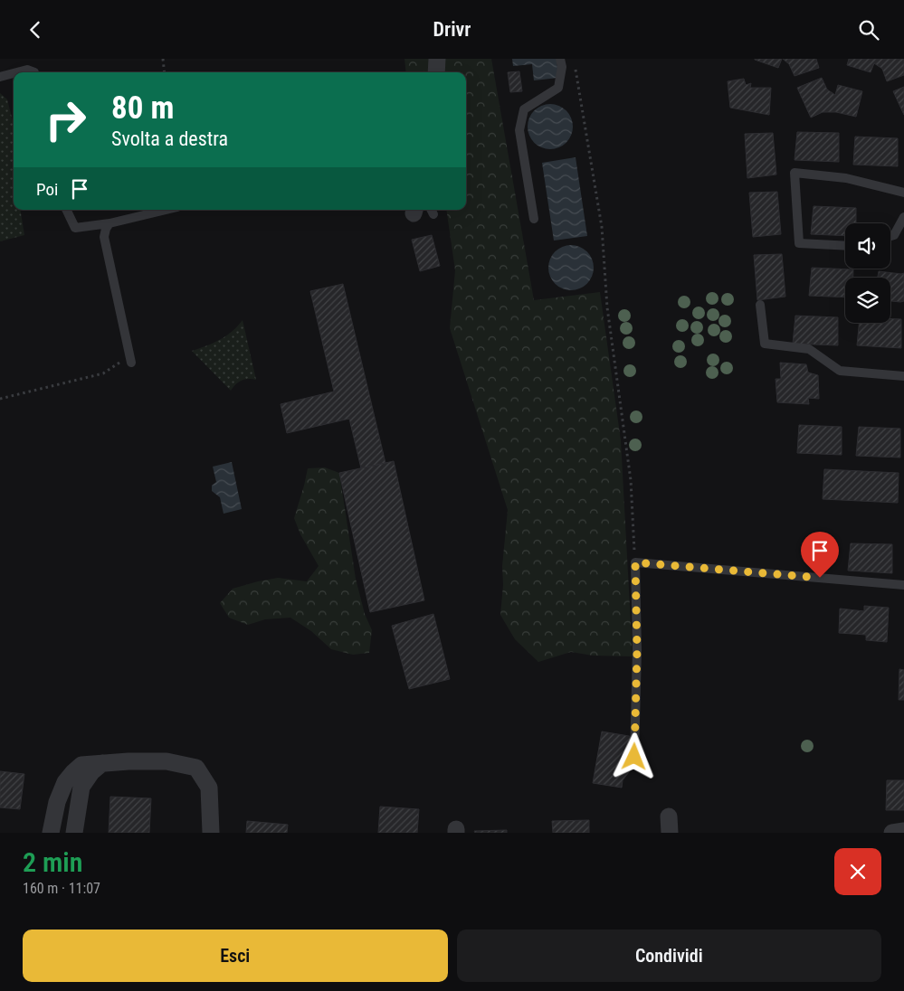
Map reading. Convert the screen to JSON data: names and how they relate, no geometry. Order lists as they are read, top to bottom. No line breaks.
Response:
{"page":{"header":"Drivr","turn":["80 m","Svolta a destra"],"then":"Poi","heading":["2 min","160 m · 11:07"],"buttons":["Esci","Condividi"]}}
